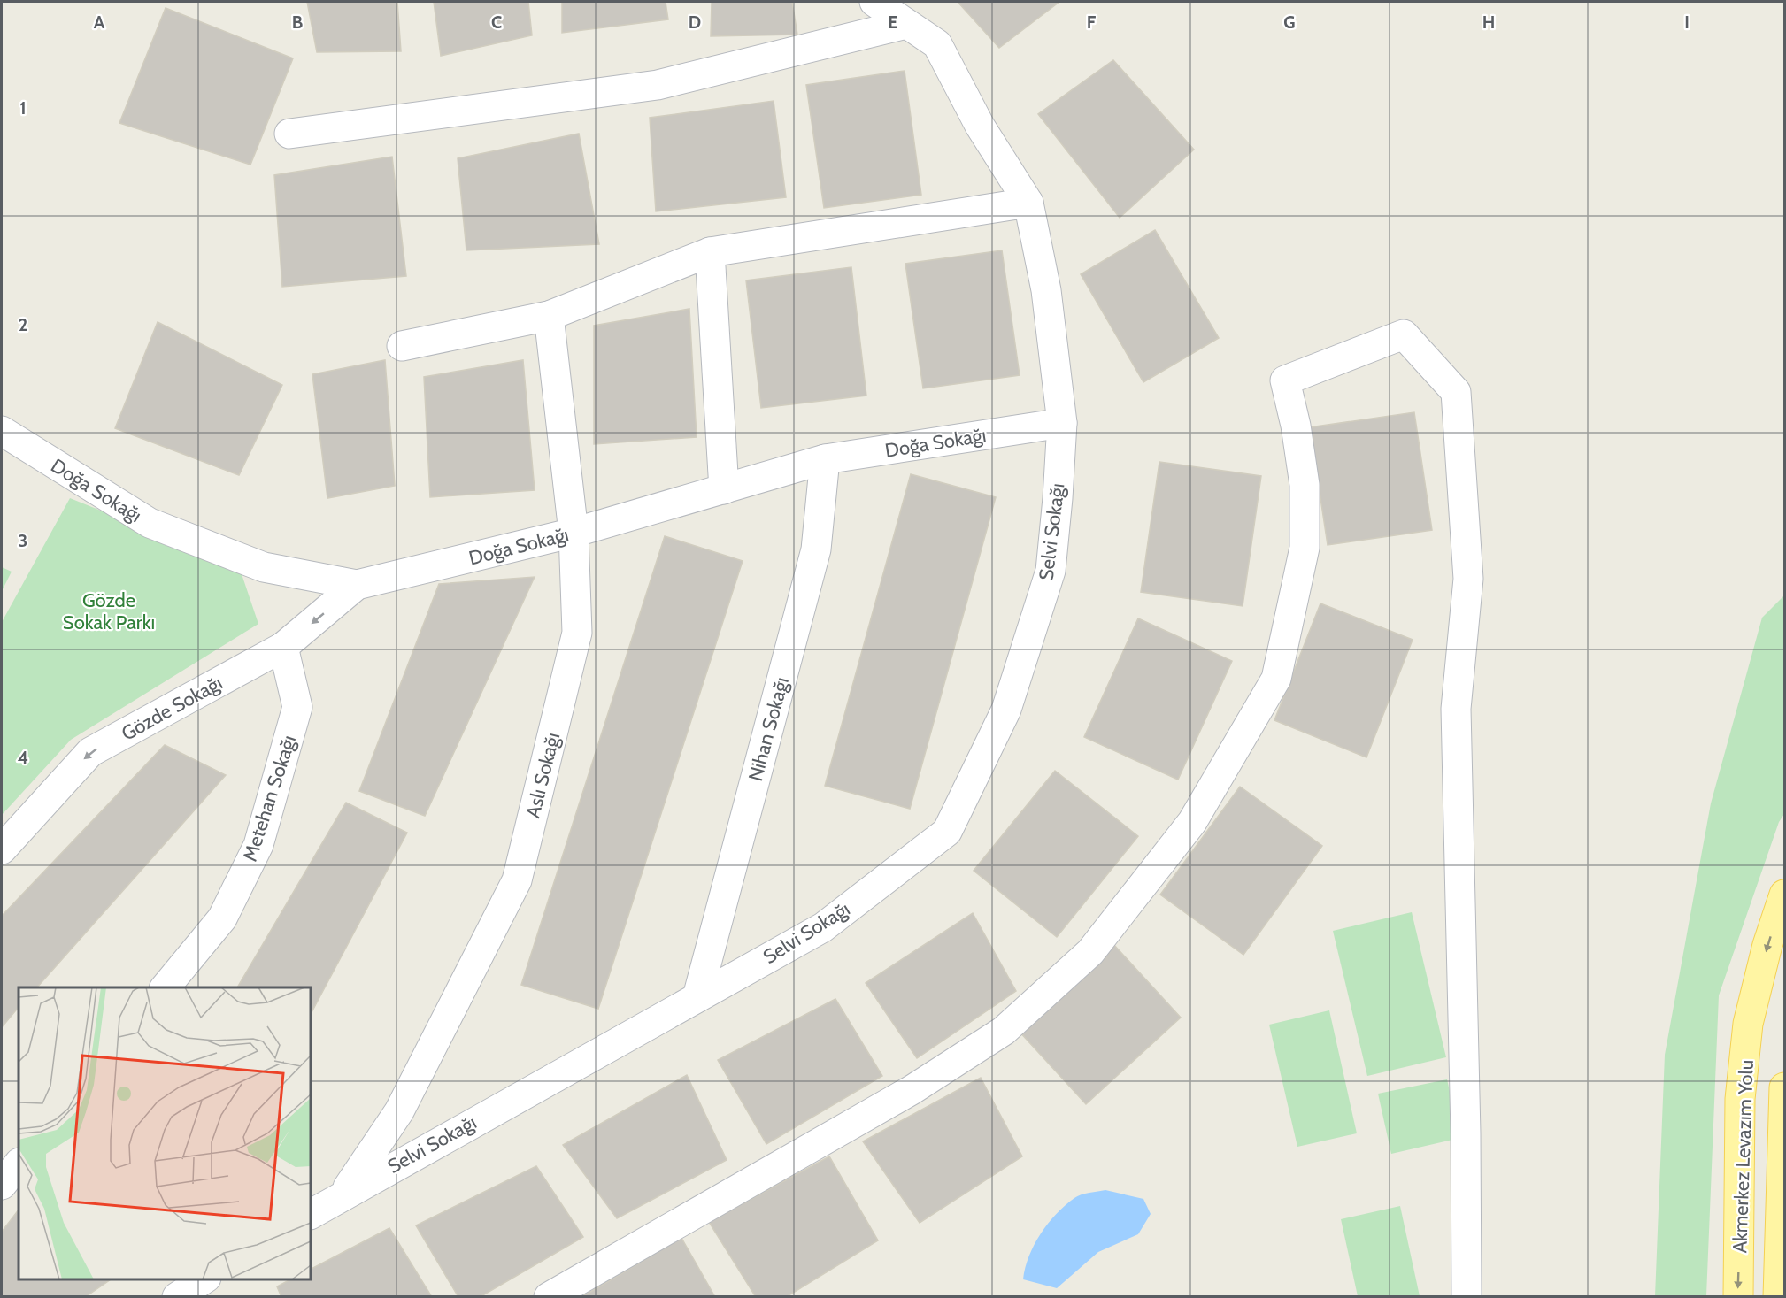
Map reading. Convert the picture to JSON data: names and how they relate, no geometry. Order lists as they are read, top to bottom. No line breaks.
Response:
{"streets":{"main road":["Akmerkez Levazım Yolu"],"street":["Doğa Sokağı","Selvi Sokağı","Gözde Sokağı","Nihan Sokağı","Aslı Sokağı","Metehan Sokağı"]},"crossings":[["Doğa Sokağı","Selvi Sokağı"],["Doğa Sokağı","Gözde Sokağı"],["Doğa Sokağı","Nihan Sokağı"],["Doğa Sokağı","Aslı Sokağı"],["Selvi Sokağı","Nihan Sokağı"],["Selvi Sokağı","Aslı Sokağı"],["Gözde Sokağı","Metehan Sokağı"]],"one_way":["Gözde Sokağı"],"parks":["Gözde Sokak Parkı"],"grid":{"columns":["A","B","C","D","E","F","G","H","I"],"rows":["1","2","3","4"]}}
